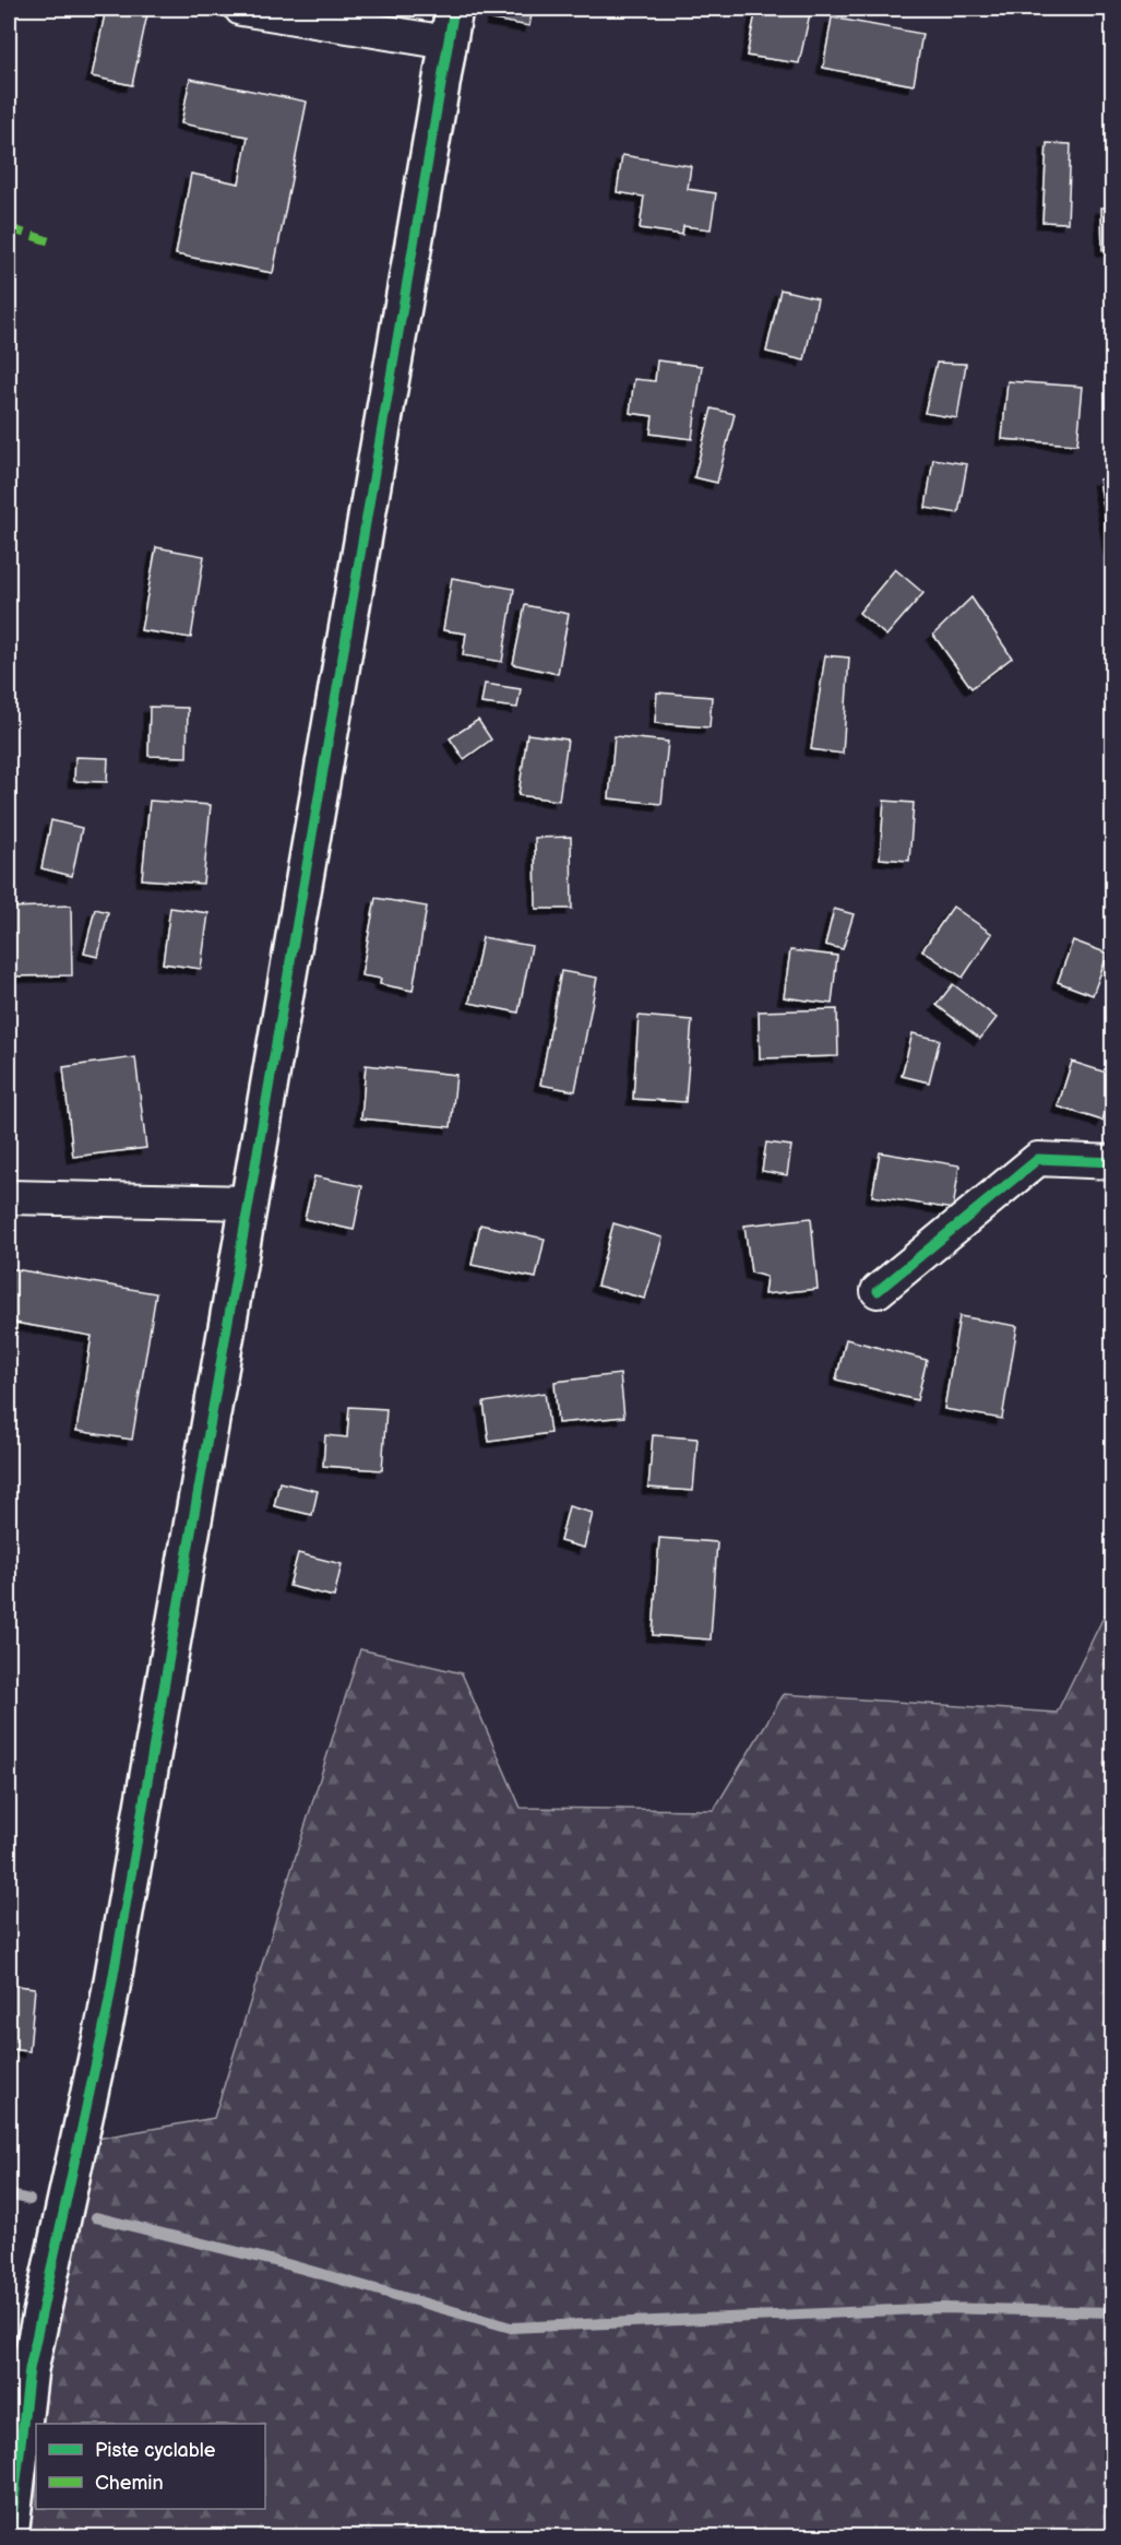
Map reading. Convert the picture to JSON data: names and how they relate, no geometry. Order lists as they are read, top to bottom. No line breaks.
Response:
{"legend":["Piste cyclable","Chemin"]}
